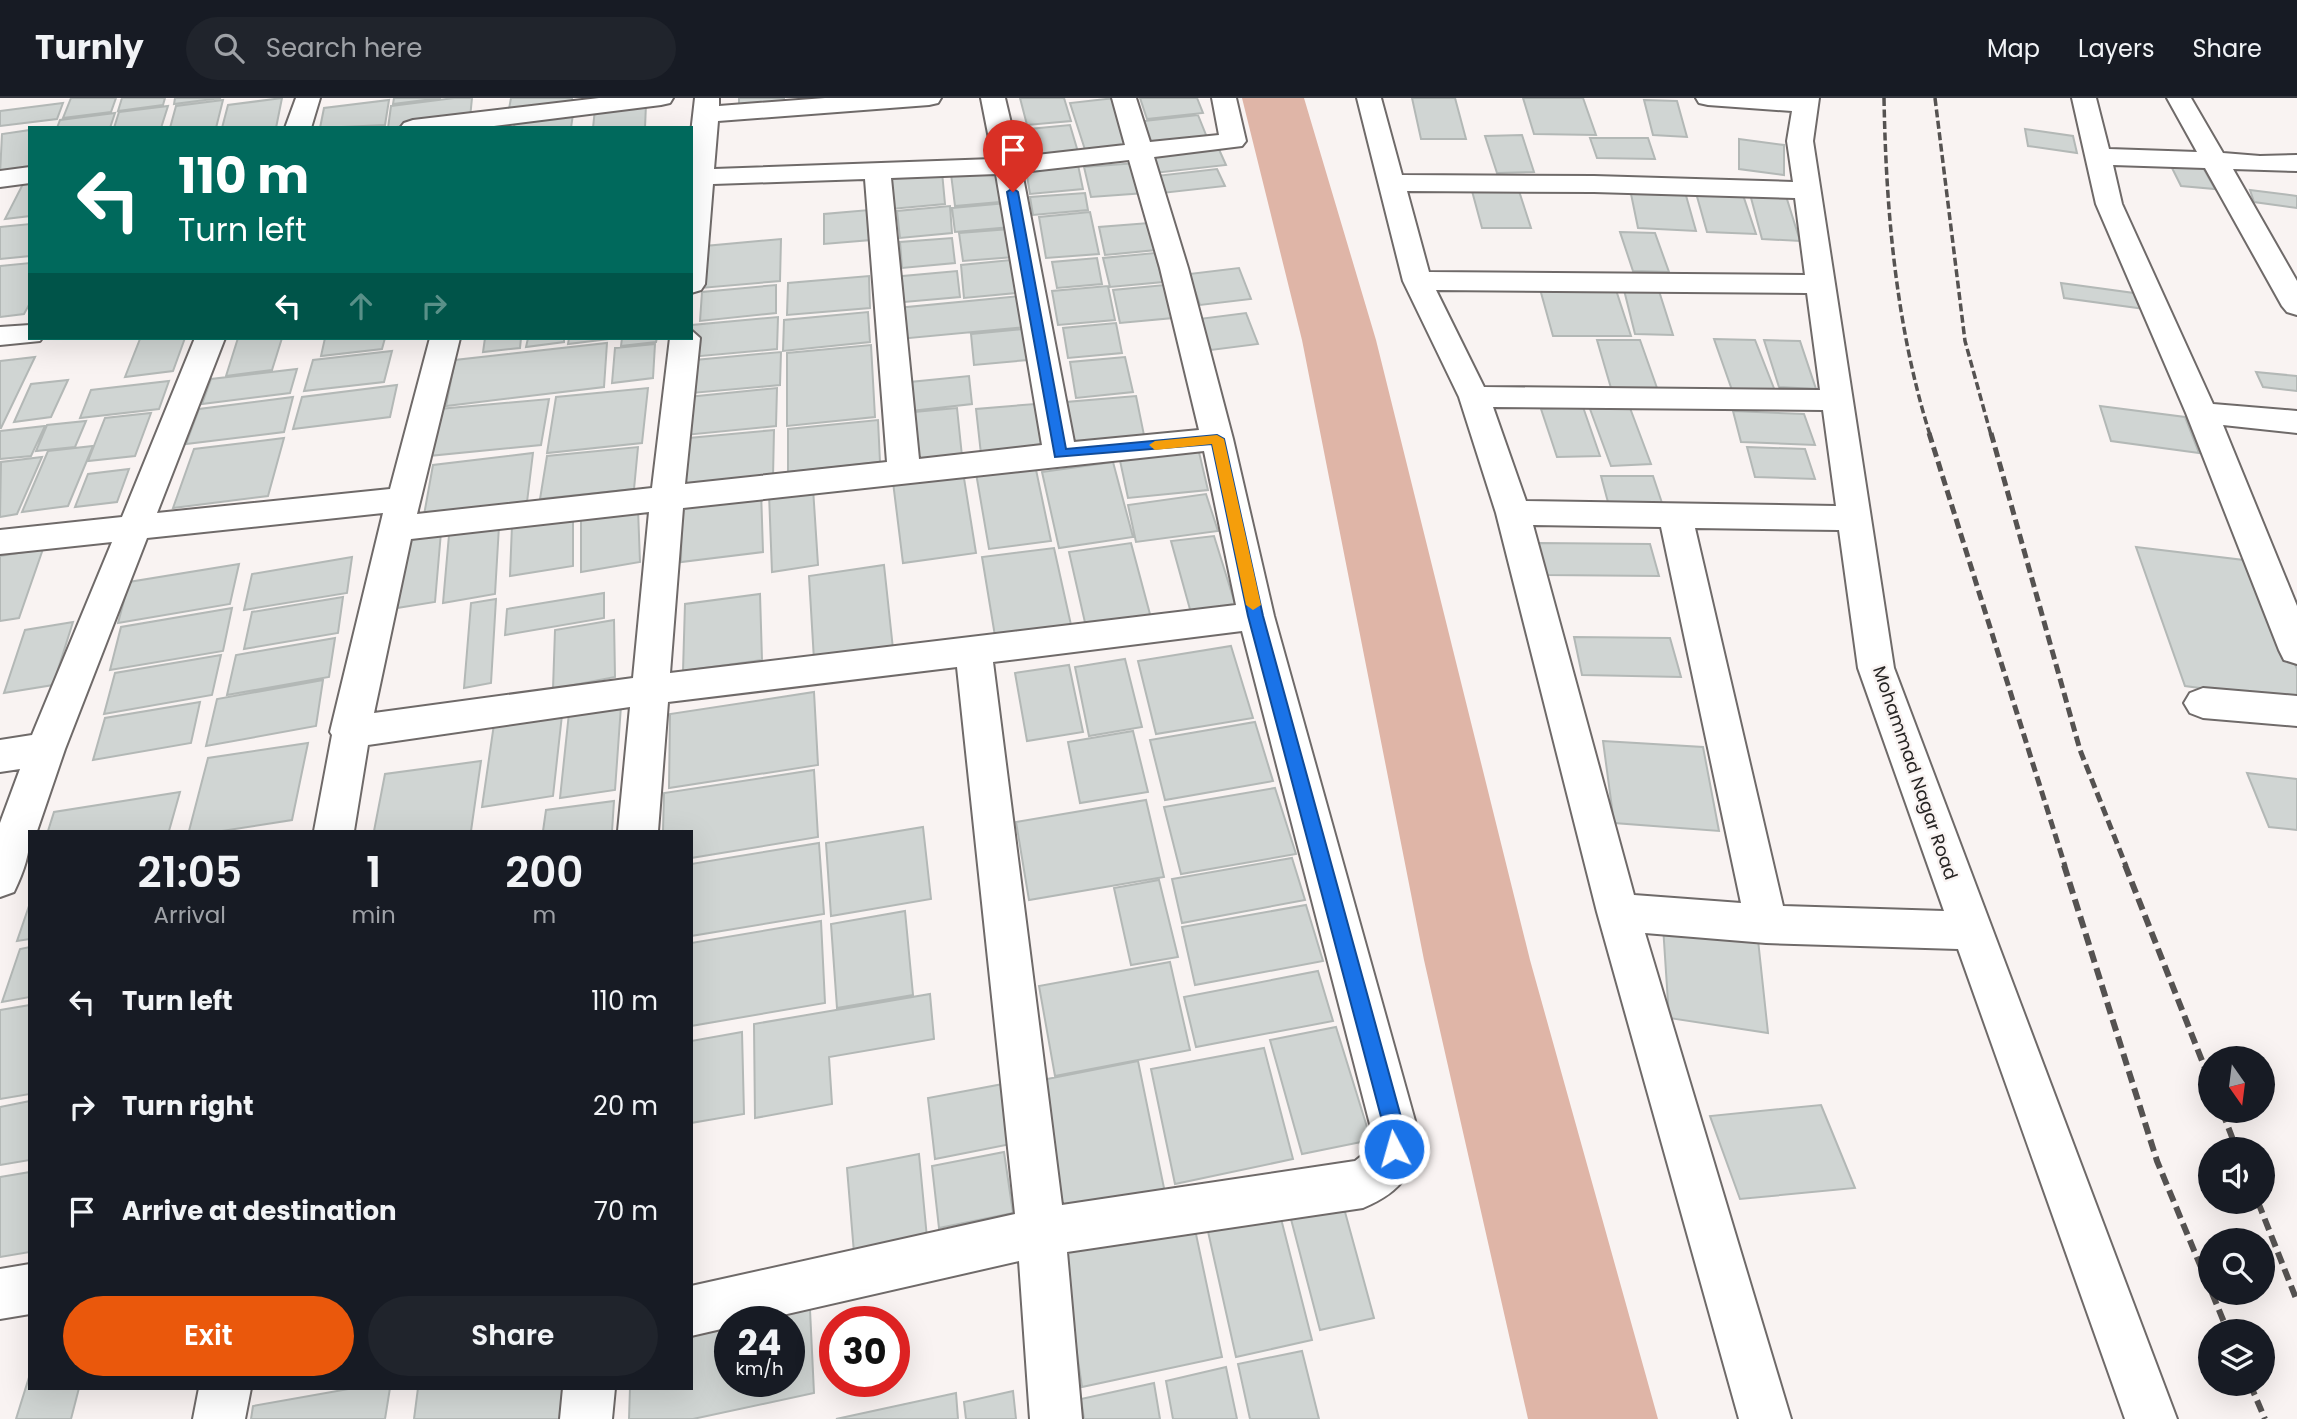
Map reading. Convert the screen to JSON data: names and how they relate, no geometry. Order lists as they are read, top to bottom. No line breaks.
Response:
{"streets":{"street":["Mohammad Nagar Road"]},"north":"bottom","page":{"header":"Turnly","search":"Search here","nav":["Map","Layers","Share"],"turn":["110 m","Turn left"],"eta":["21:05","Arrival","1","min","200","m"],"list":[{"name":"Turn left","value":"110 m"},{"name":"Turn right","value":"20 m"},{"name":"Arrive at destination","value":"70 m"}],"buttons":["Exit","Share"],"speed":"24 km/h","limit":"30"}}
